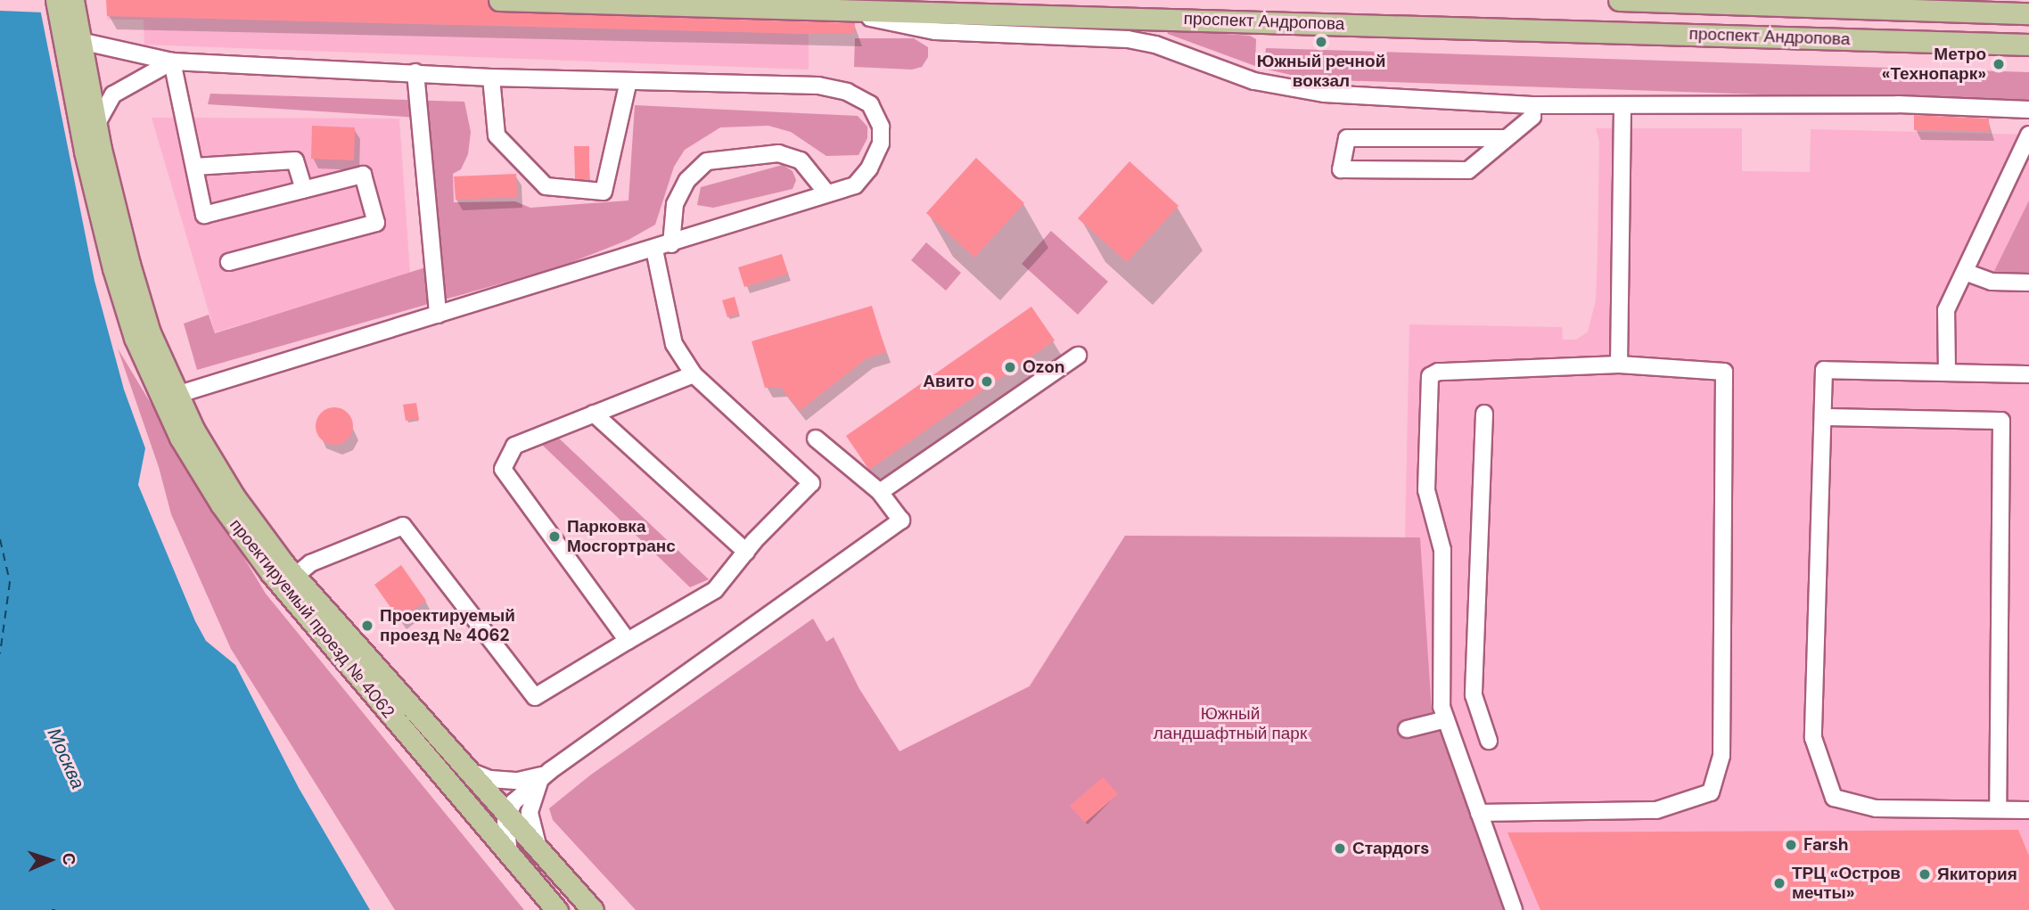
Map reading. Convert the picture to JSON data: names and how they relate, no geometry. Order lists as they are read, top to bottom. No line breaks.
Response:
{"streets":{"main road":["проспект Андропова","проектируемый проезд № 4062"]},"water":["Москва"],"parks":["Южный ландшафтный парк"],"places":["Южный речной вокзал","Метро «Технопарк»","Ozon","Авито","Парковка Мосгортранс","Проектируемый проезд № 4062","Farsh","Стардогs","Якитория","ТРЦ «Остров мечты»"],"north":"right"}
